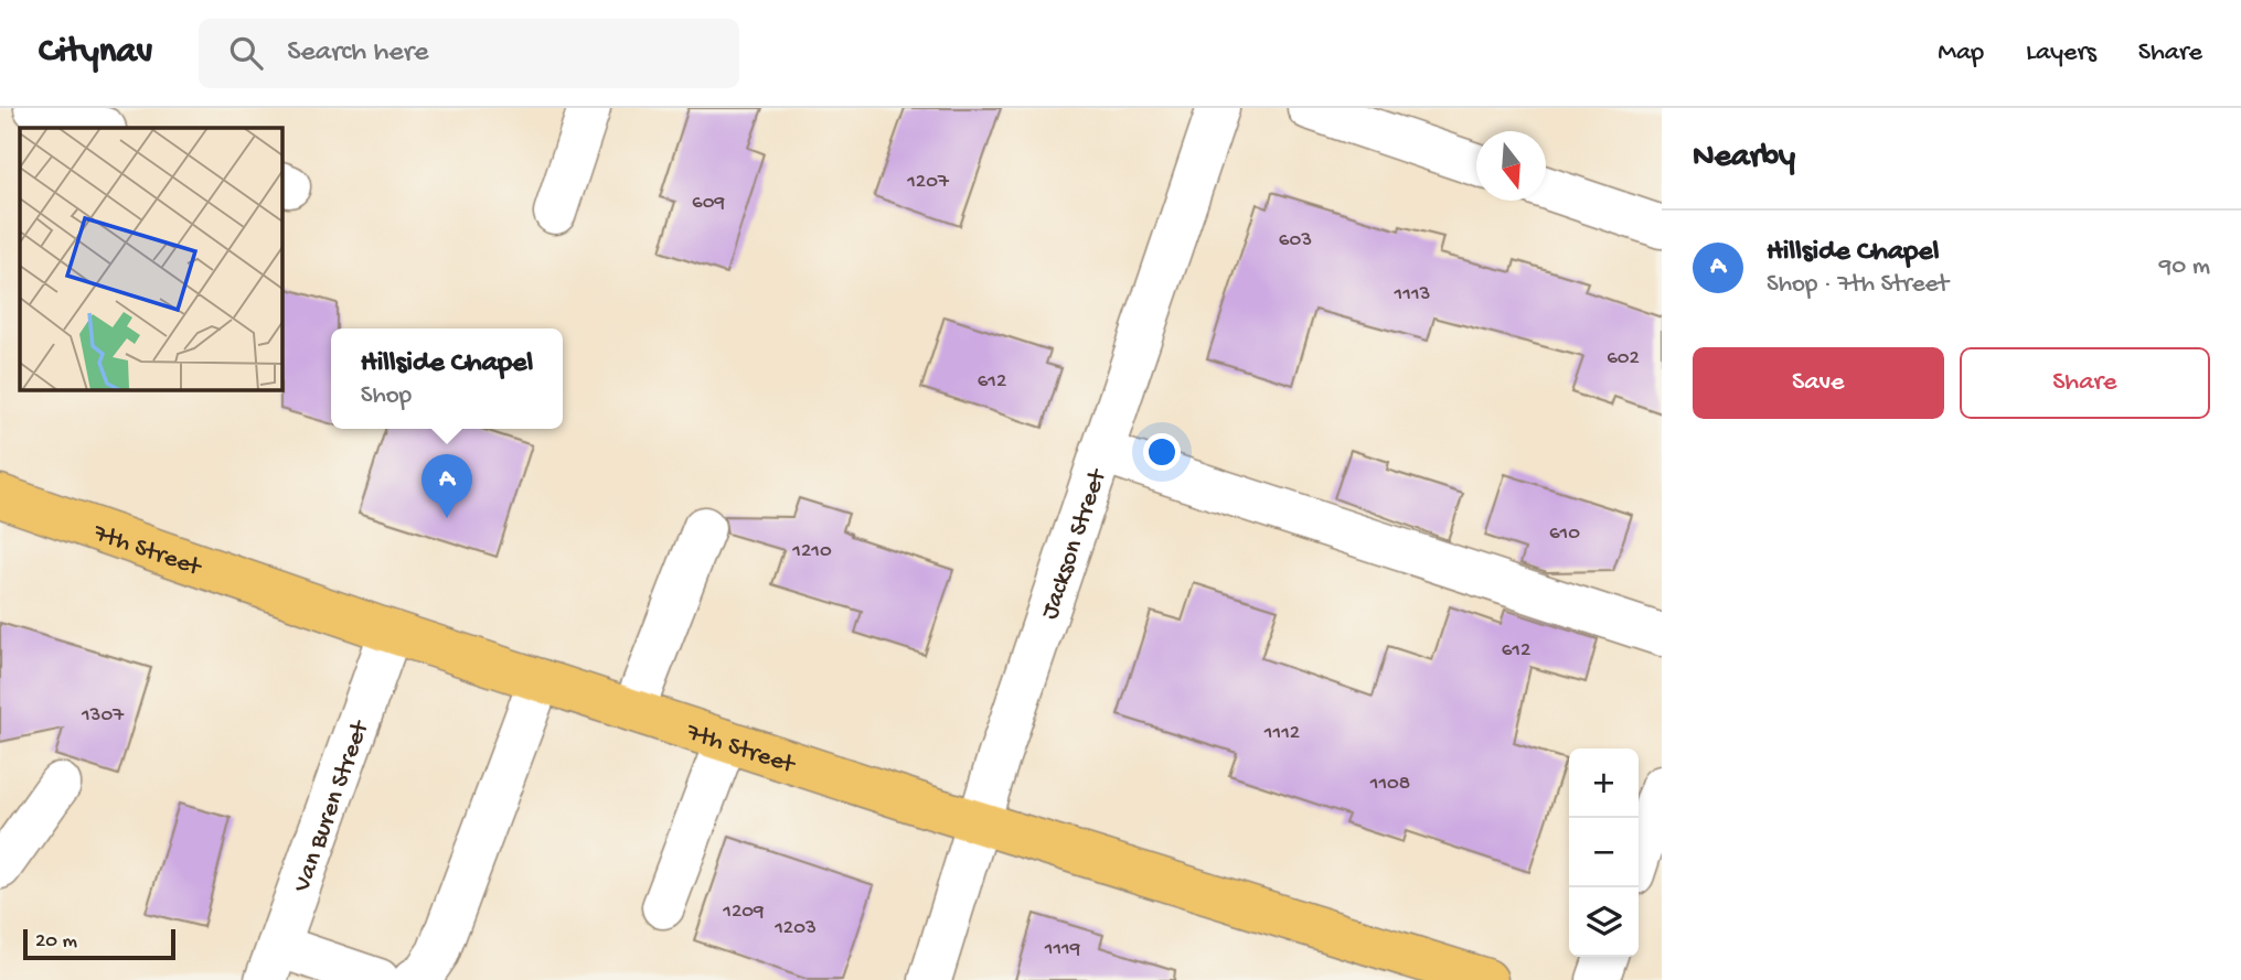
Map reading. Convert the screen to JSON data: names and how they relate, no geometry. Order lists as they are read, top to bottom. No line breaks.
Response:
{"streets":{"main road":["7th Street"],"street":["Jackson Street","Van Buren Street"]},"crossings":[["Jackson Street","7th Street"],["7th Street","Van Buren Street"]],"house_numbers":["1207","609","603","1113","602","612","610","1210","612","1307","1112","1108","1209","1203","1119"],"scale_bar":"20 m","north":"bottom","page":{"header":"Citynav","search":"Search here","nav":["Map","Layers","Share"],"heading":"Nearby","list":[{"mark":"A","name":"Hillside Chapel","note":"Shop · 7th Street","value":"90 m"}],"buttons":["Save","Share"],"popup":["Hillside Chapel","Shop"],"pins":"A","map_buttons":["+","−"],"scale":"20 m"}}
